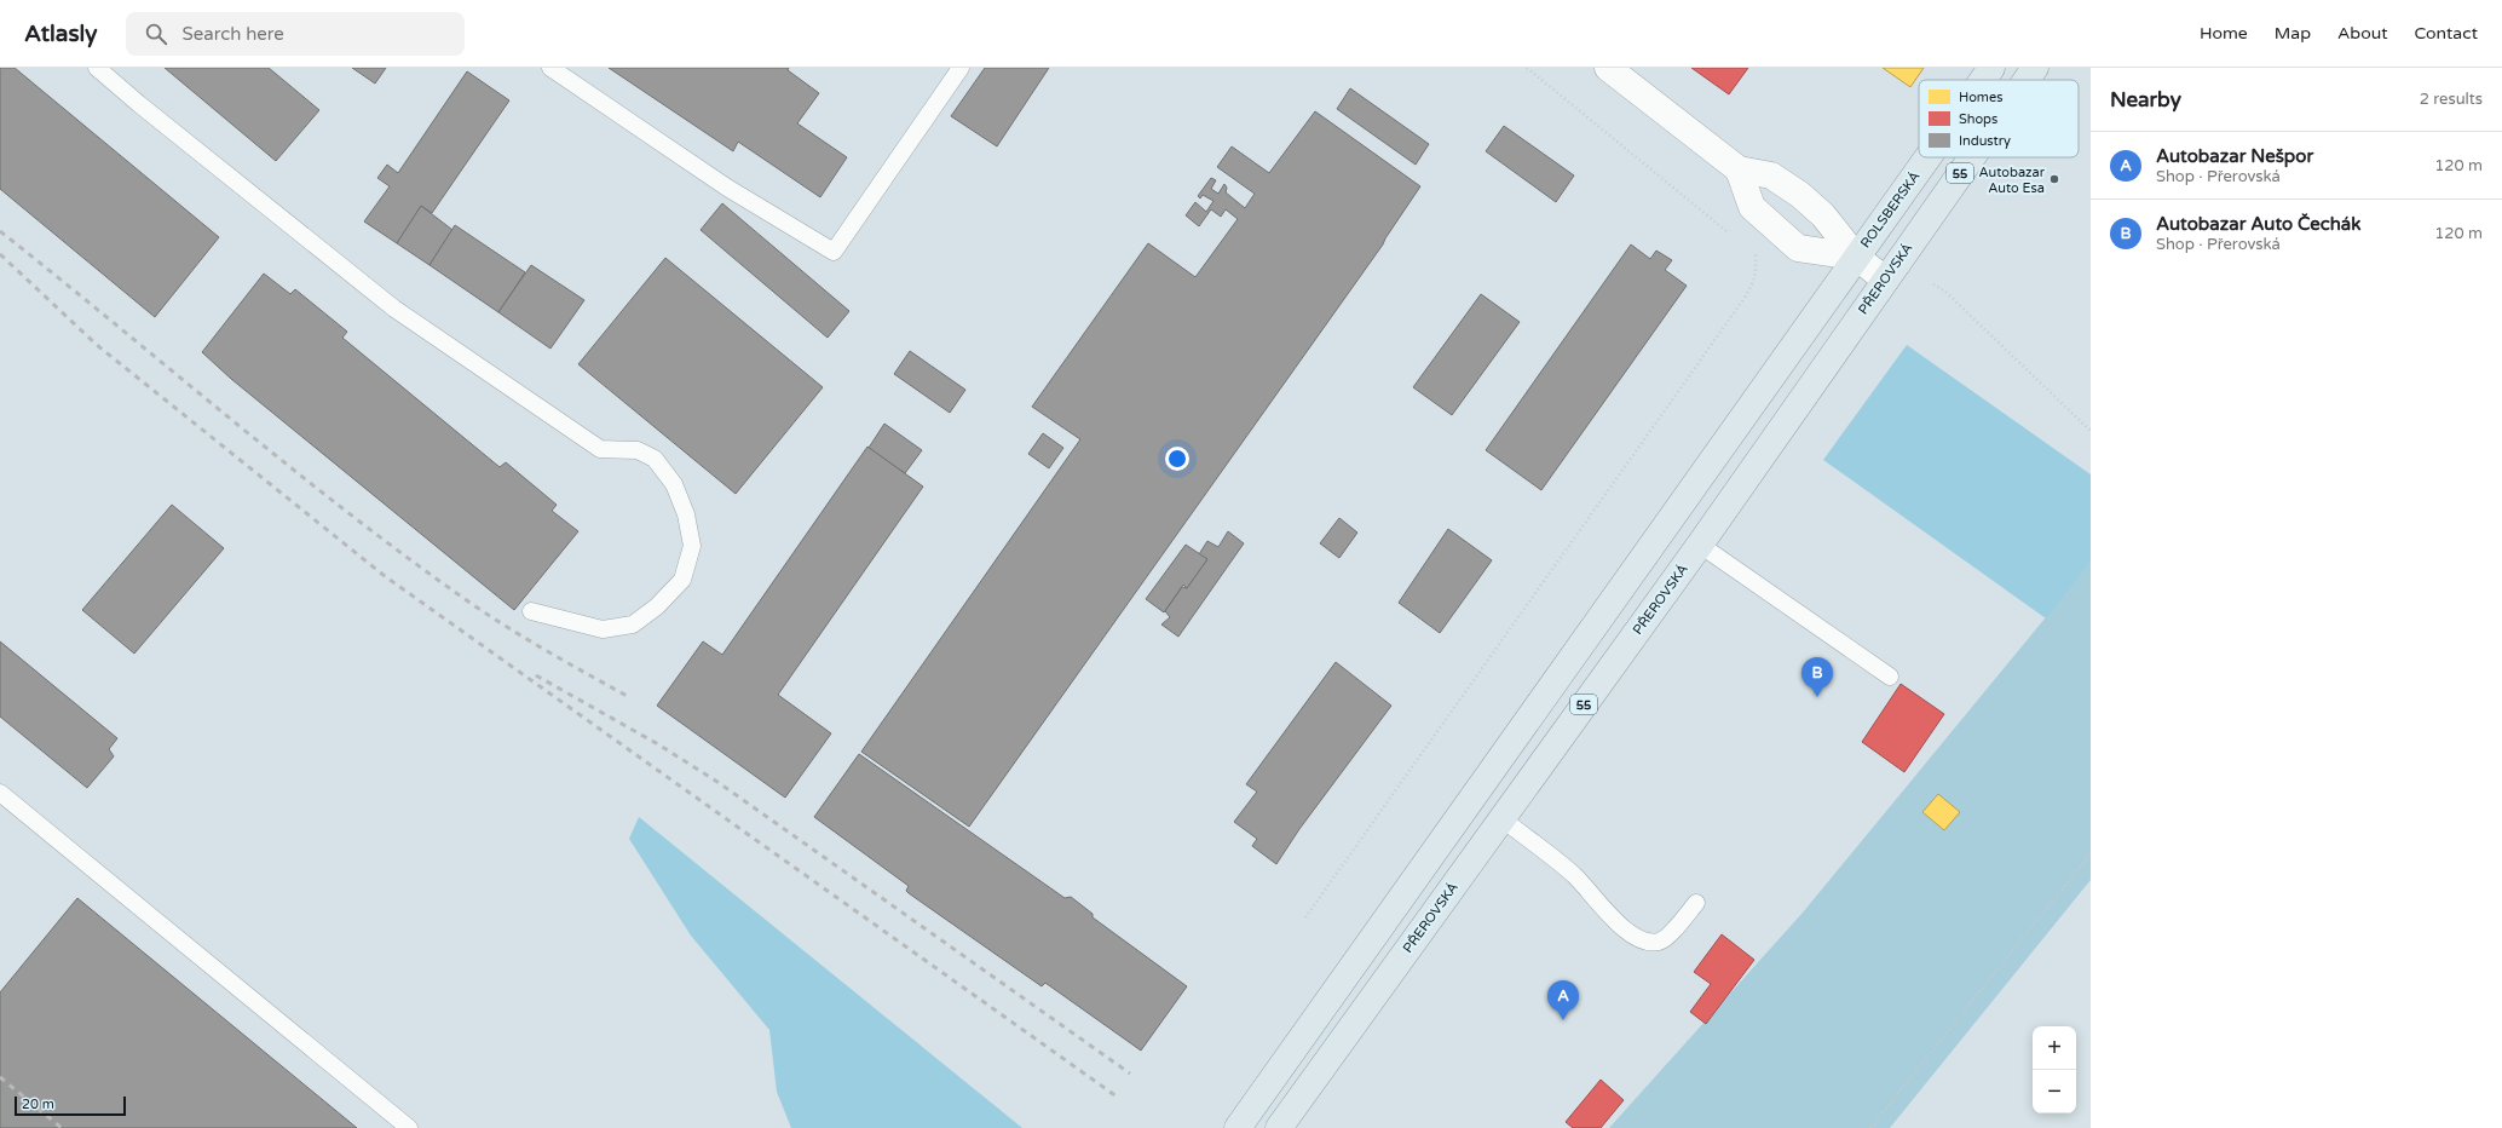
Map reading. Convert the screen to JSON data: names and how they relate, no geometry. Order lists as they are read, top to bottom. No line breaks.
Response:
{"streets":{"main road":["55","ROLSBERSKÁ","PŘEROVSKÁ"]},"crossings":[["55","ROLSBERSKÁ"]],"places":["Autobazar Auto Esa"],"legend":["Homes","Shops","Industry"],"scale_bar":"20 m","page":{"header":"Atlasly","search":"Search here","nav":["Home","Map","About","Contact"],"heading":["Nearby","2 results"],"list":[{"mark":"A","name":"Autobazar Nešpor","note":"Shop · Přerovská","value":"120 m"},{"mark":"B","name":"Autobazar Auto Čechák","note":"Shop · Přerovská","value":"120 m"}],"pins":["B","A"],"map_buttons":["+","−"],"scale":"20 m"}}
